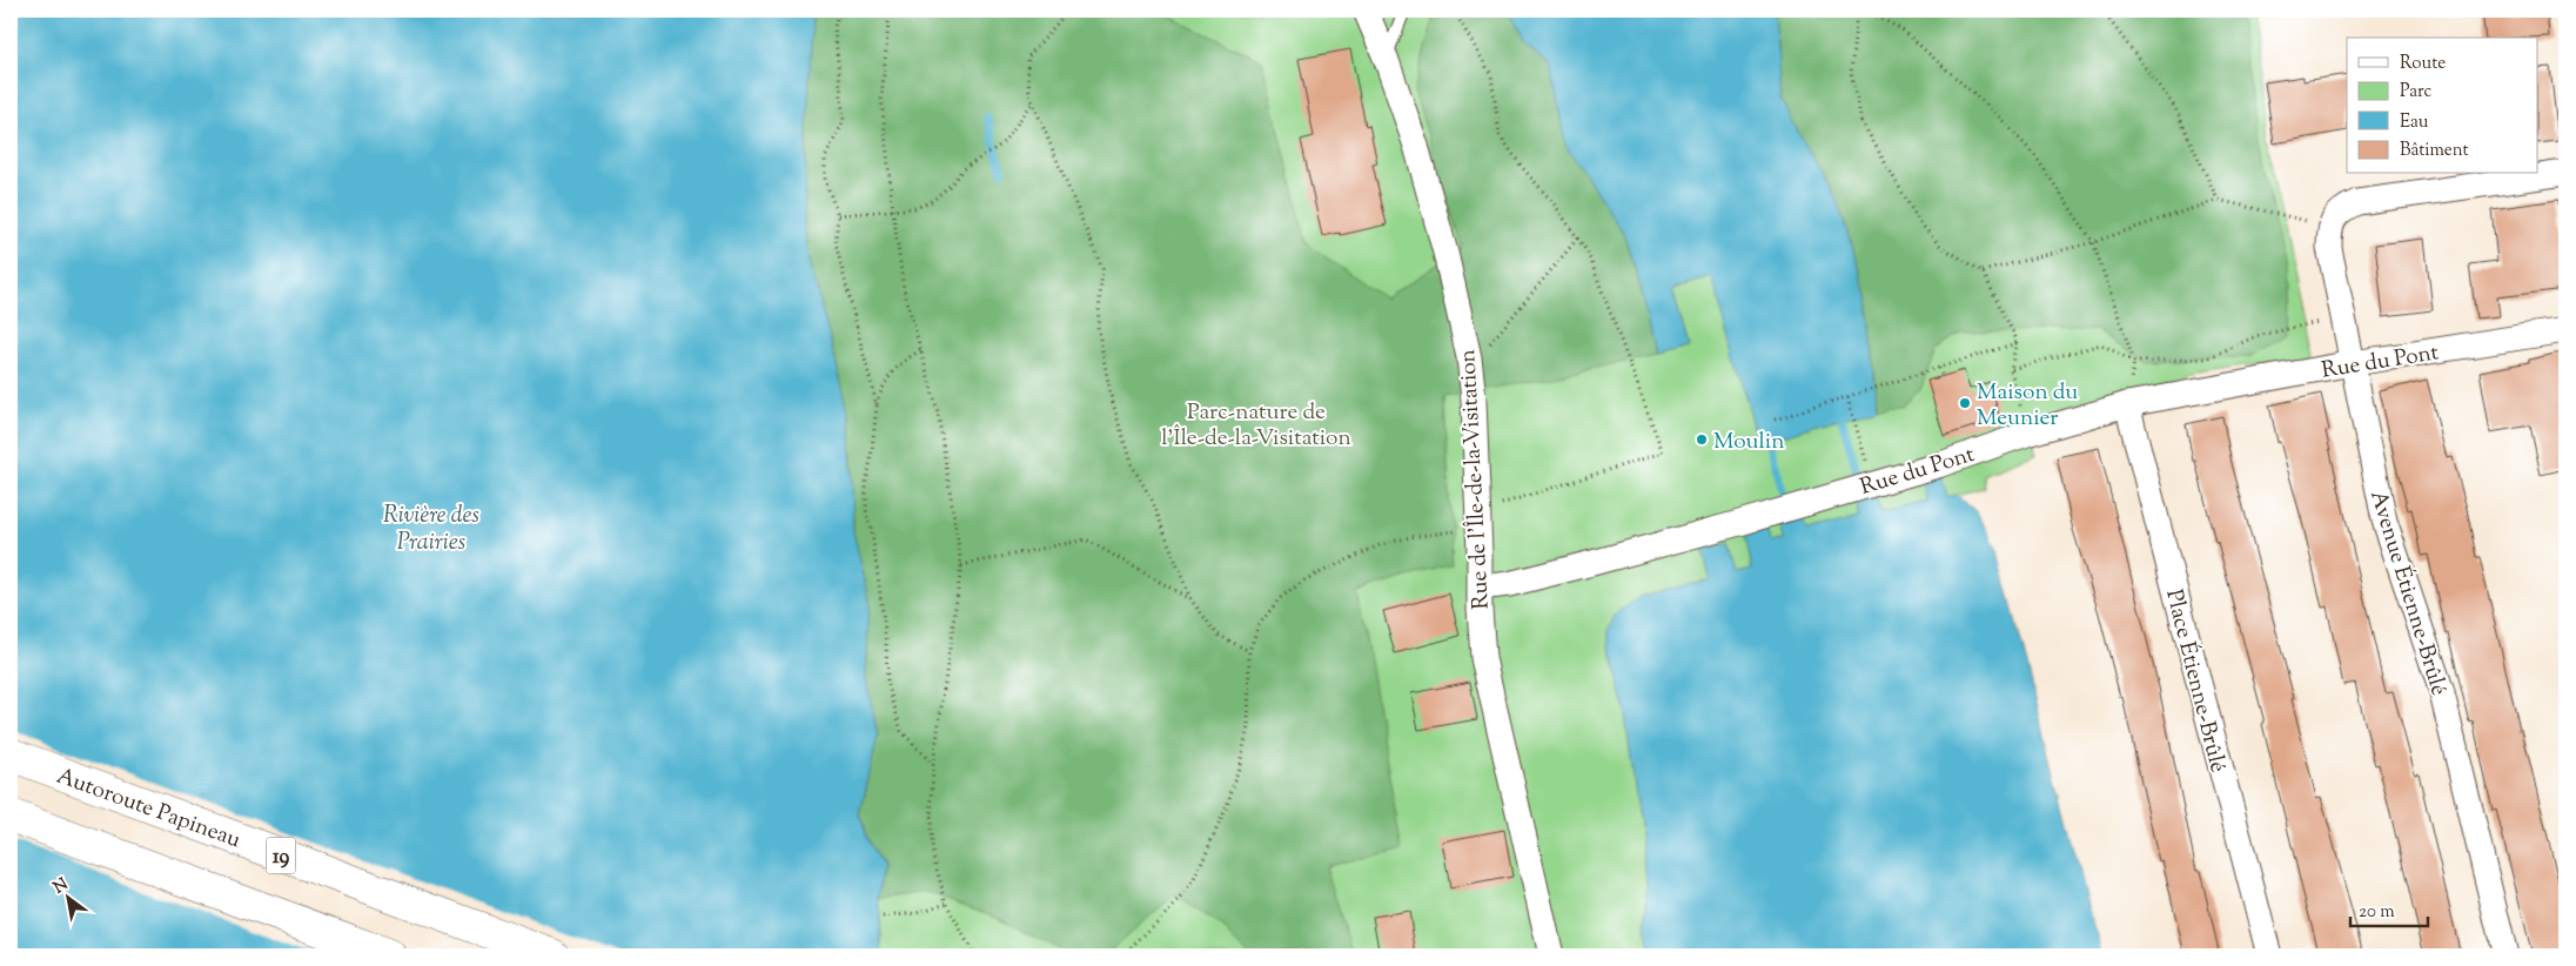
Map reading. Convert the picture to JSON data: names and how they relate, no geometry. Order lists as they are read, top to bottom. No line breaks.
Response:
{"streets":{"highway":["Autoroute Papineau","19"],"street":["Rue du Pont","Rue de l'Île-de-la-Visitation","Avenue Étienne-Brûlé","Place Étienne-Brûlé"]},"crossings":[["Rue du Pont","Rue de l'Île-de-la-Visitation"],["Rue du Pont","Avenue Étienne-Brûlé"],["Rue du Pont","Place Étienne-Brûlé"]],"water":["Rivière des Prairies"],"parks":["Parc-nature de l'Île-de-la-Visitation"],"places":["Maison du Meunier","Moulin"],"legend":["Route","Parc","Eau","Bâtiment"],"scale_bar":"20 m","north":"top left"}
